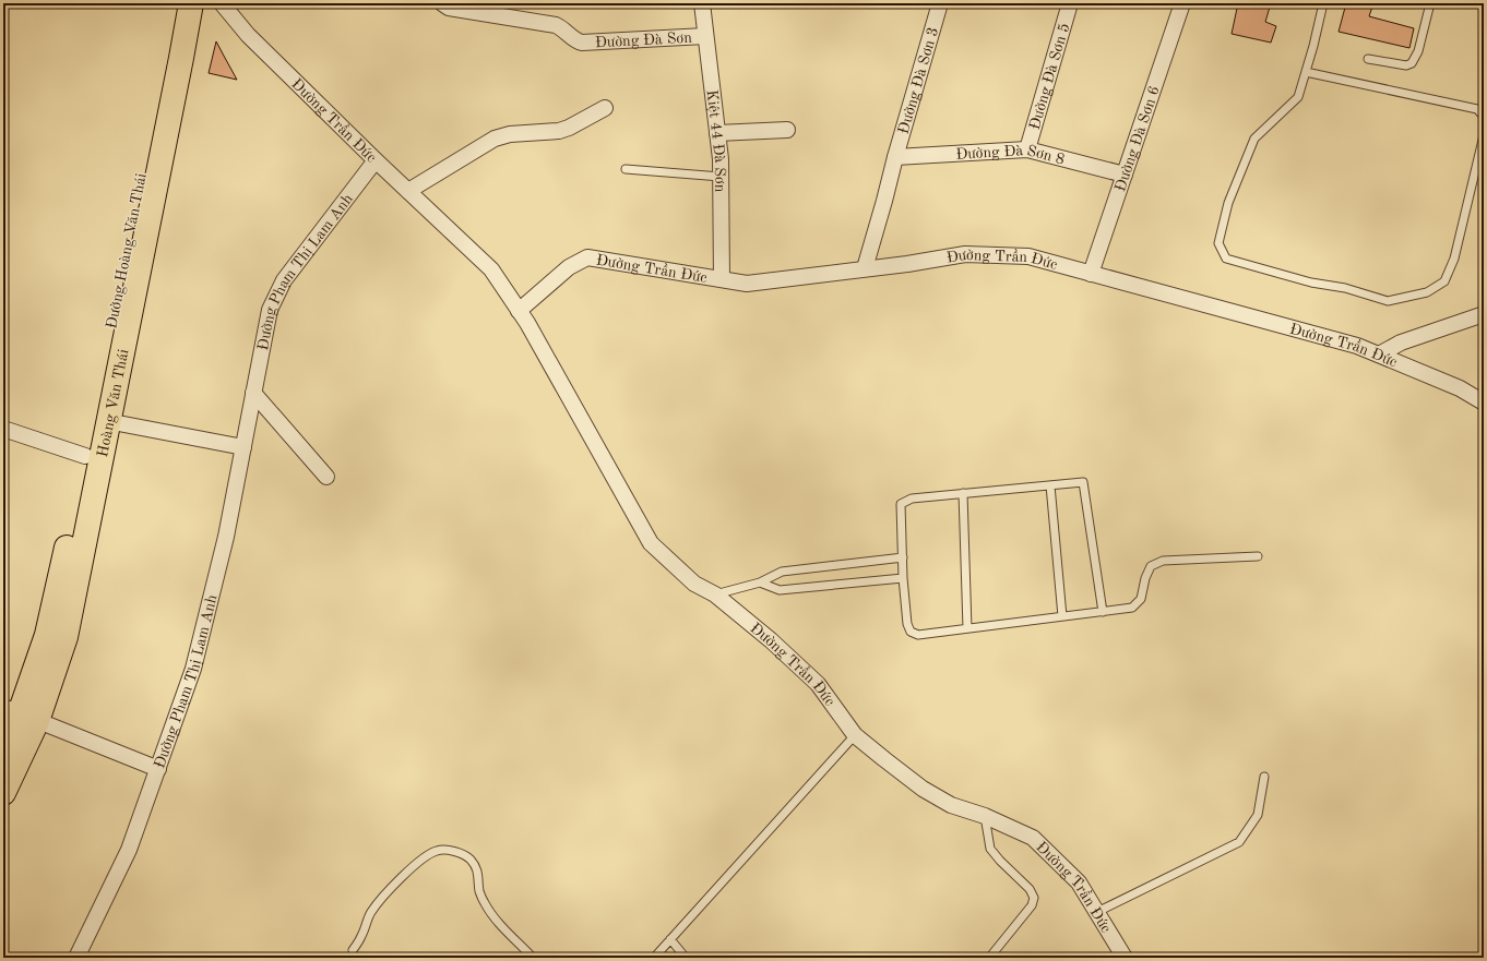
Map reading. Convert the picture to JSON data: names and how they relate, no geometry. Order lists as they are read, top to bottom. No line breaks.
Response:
{"streets":{"main road":["Đường Hoàng Văn Thái","Hoàng Văn Thái"],"street":["Đường Đà Sơn","Đường Đà Sơn 5","Đường Đà Sơn 3","Đường Trần Đức","Đường Đà Sơn 6","Kiệt 44 Đà Sơn","Đường Đà Sơn 8","Đường Phạm Thị Lam Anh"]},"crossings":[["Đường Đà Sơn","Kiệt 44 Đà Sơn"],["Đường Đà Sơn 5","Đường Đà Sơn 8"],["Đường Đà Sơn 3","Đường Trần Đức"],["Đường Đà Sơn 3","Đường Đà Sơn 8"],["Đường Trần Đức","Đường Đà Sơn 6"],["Đường Trần Đức","Kiệt 44 Đà Sơn"],["Đường Trần Đức","Đường Phạm Thị Lam Anh"],["Đường Đà Sơn 6","Đường Đà Sơn 8"],["Đường Hoàng Văn Thái","Hoàng Văn Thái"]]}
